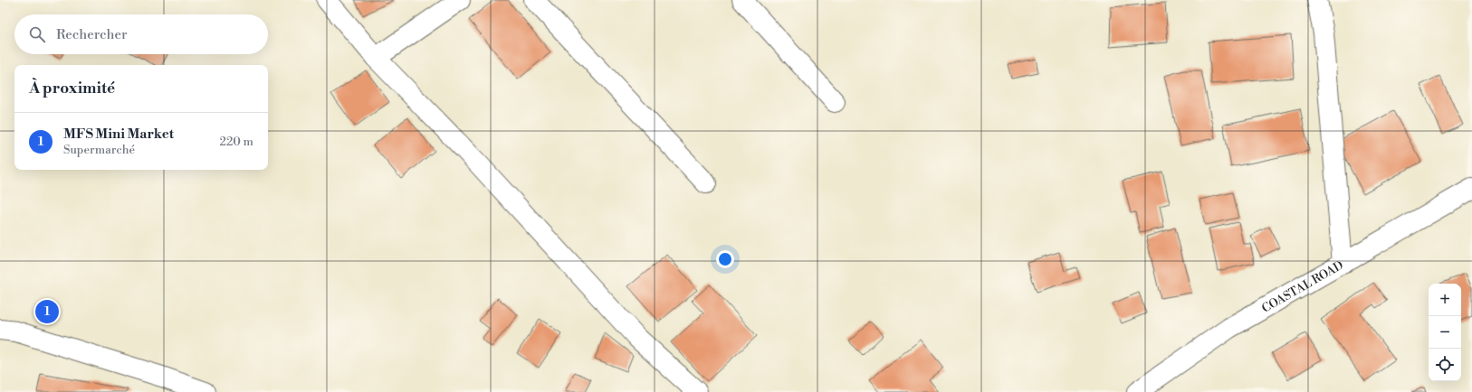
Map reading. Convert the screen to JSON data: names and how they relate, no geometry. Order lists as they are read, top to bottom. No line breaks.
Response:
{"streets":{"street":["COASTAL ROAD"]},"page":{"search":"Rechercher","heading":"À proximité","list":[{"mark":"1","name":"MFS Mini Market","note":"Supermarché","value":"220 m"}],"map_buttons":["+","−"],"pins":"1"}}
